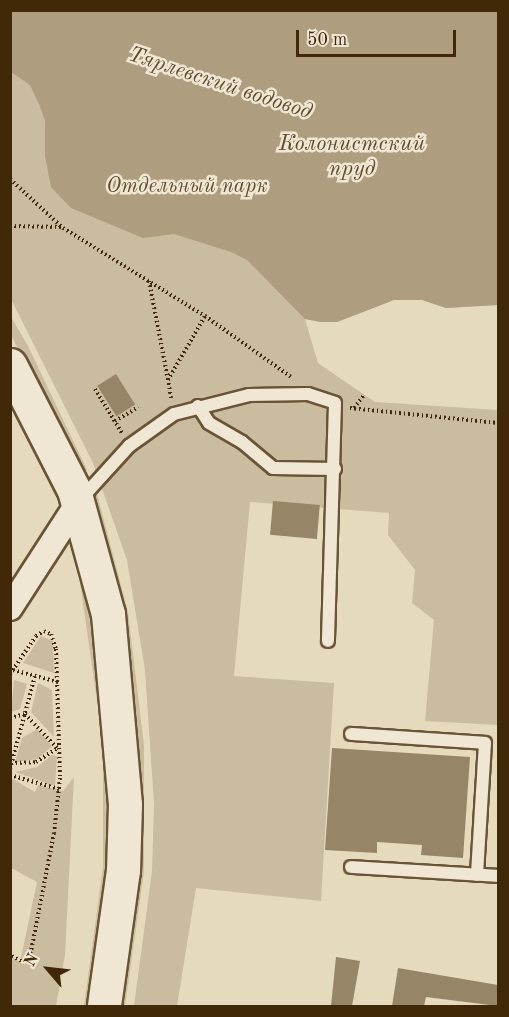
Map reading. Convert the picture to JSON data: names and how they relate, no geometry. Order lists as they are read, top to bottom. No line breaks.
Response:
{"water":["Тярлевский водовод","Колонистский пруд"],"parks":["Отдельный парк"],"scale_bar":"50 m","north":"top left"}
